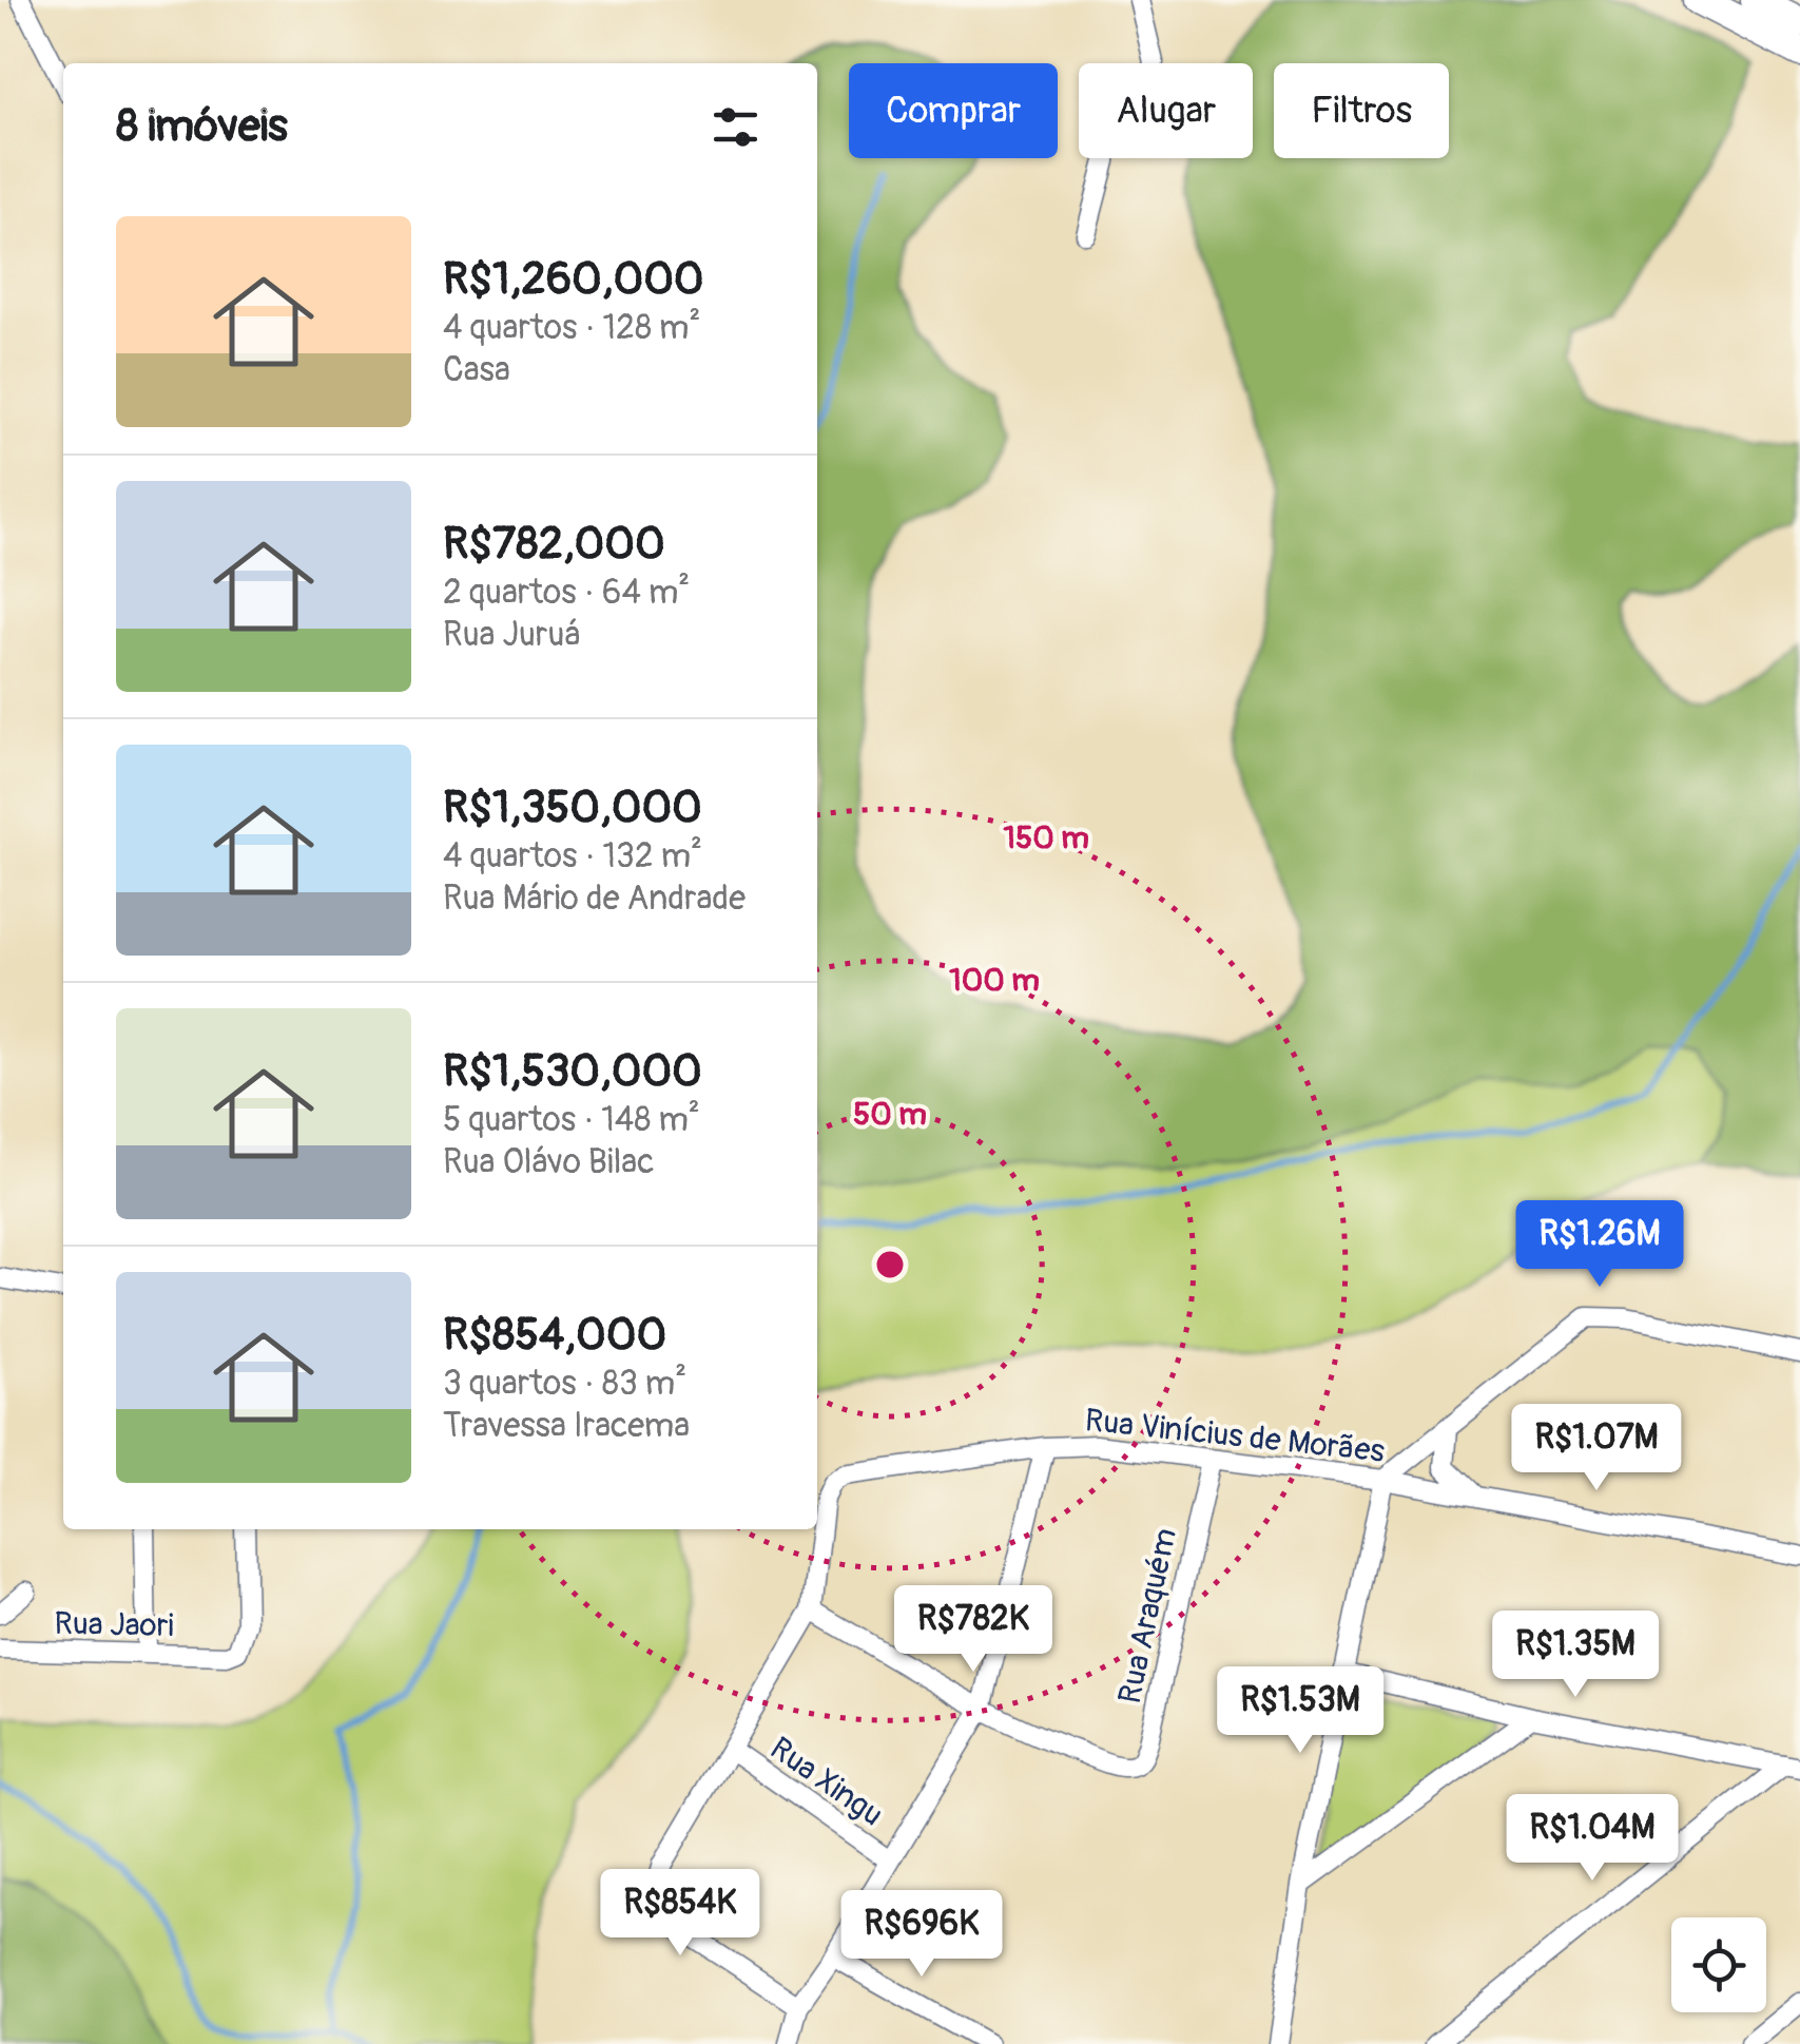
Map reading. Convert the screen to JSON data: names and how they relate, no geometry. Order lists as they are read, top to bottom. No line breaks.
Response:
{"streets":{"street":["Rua Vinícius de Morães","Rua Araquém","Rua Jaori","Rua Xingu"]},"crossings":[["Rua Vinícius de Morães","Rua Araquém"],["Rua Vinícius de Morães","Rua Xingu"]],"page":{"chip":["Comprar","Alugar","Filtros"],"heading":"8 imóveis","list":[{"name":"R$1,260,000","note":"4 quartos · 128 m² · Casa"},{"name":"R$782,000","note":"2 quartos · 64 m² · Rua Juruá"},{"name":"R$1,350,000","note":"4 quartos · 132 m² · Rua Mário de Andrade"},{"name":"R$1,530,000","note":"5 quartos · 148 m² · Rua Olávo Bilac"},{"name":"R$854,000","note":"3 quartos · 83 m² · Travessa Iracema"}],"price":["R$1.26M","R$1.07M","R$782K","R$1.35M","R$1.53M","R$1.04M","R$854K","R$696K"]},"rings":["150 m","100 m","50 m"]}
